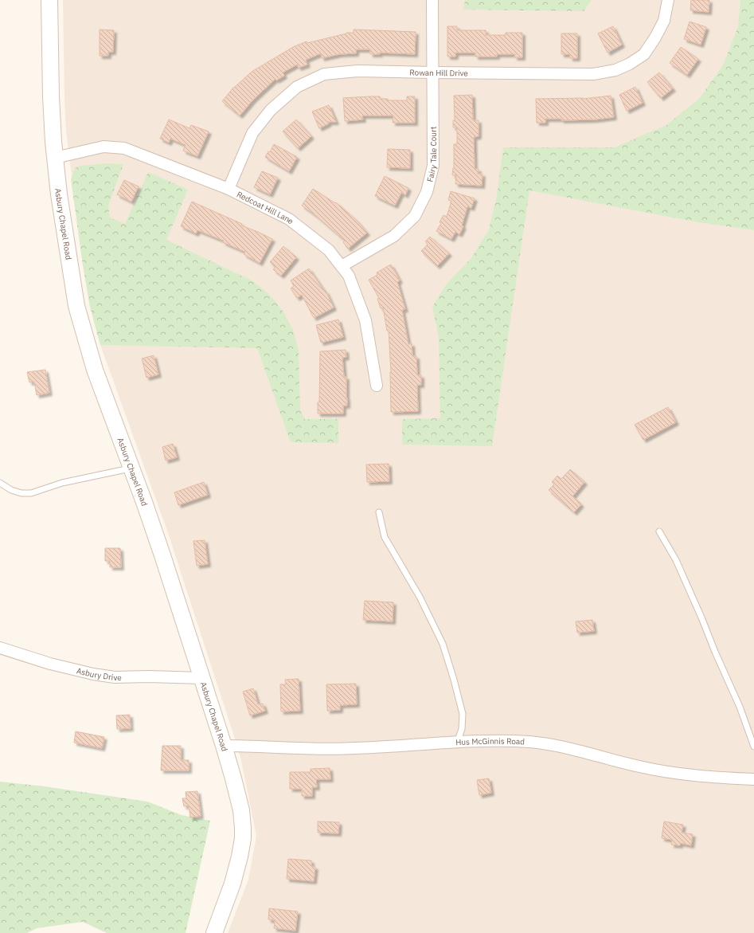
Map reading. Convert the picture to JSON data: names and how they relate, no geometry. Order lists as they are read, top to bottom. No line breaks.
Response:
{"streets":{"main road":["Asbury Chapel Road"],"street":["Rowan Hill Drive","Fairy Tale Court","Redcoat Hill Lane","Asbury Drive","Hus McGinnis Road"]},"crossings":[["Rowan Hill Drive","Fairy Tale Court"],["Rowan Hill Drive","Redcoat Hill Lane"],["Fairy Tale Court","Redcoat Hill Lane"],["Redcoat Hill Lane","Asbury Chapel Road"],["Asbury Chapel Road","Asbury Drive"],["Asbury Chapel Road","Hus McGinnis Road"]]}
